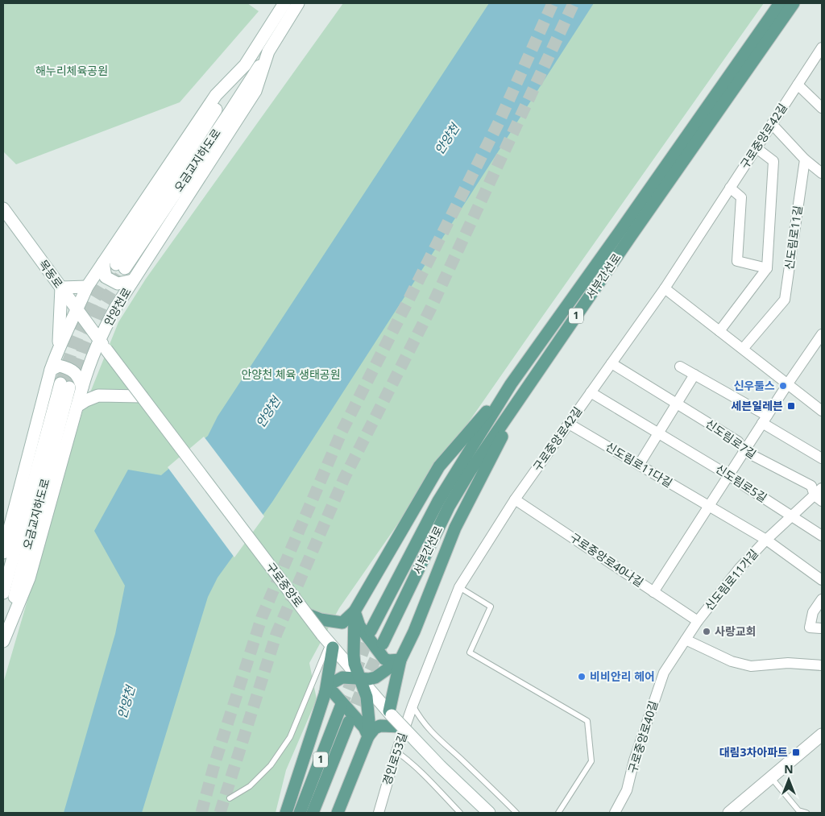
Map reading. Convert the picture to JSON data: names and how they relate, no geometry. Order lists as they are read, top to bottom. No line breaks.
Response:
{"streets":{"main road":["오금교지하도로","목동로","서부간선로","안양천로","1","구로중앙로"],"street":["구로중앙로42길","신도림로11길","신도림로7길","신도림로11다길","신도림로5길","구로중앙로40나길","신도림로11가길","구로중앙로40길","경인로53길"]},"crossings":[["구로중앙로42길","신도림로11길"],["구로중앙로42길","신도림로7길"],["구로중앙로42길","신도림로11다길"],["구로중앙로42길","신도림로5길"],["구로중앙로42길","구로중앙로40나길"],["구로중앙로42길","경인로53길"],["오금교지하도로","안양천로"],["목동로","안양천로"],["목동로","구로중앙로"],["안양천로","구로중앙로"],["신도림로7길","신도림로11가길"],["신도림로11다길","신도림로11가길"],["신도림로5길","신도림로11가길"],["구로중앙로40나길","신도림로11가길"],["구로중앙로40나길","구로중앙로40길"],["신도림로11가길","구로중앙로40길"]],"water":["안양천"],"parks":["해누리체육공원","안양천 체육 생태공원"],"places":{"other":["신우툴스","사랑교회","비비안리 헤어"],"transit":["세븐일레븐","대림3차아파트"]},"north":"top"}
